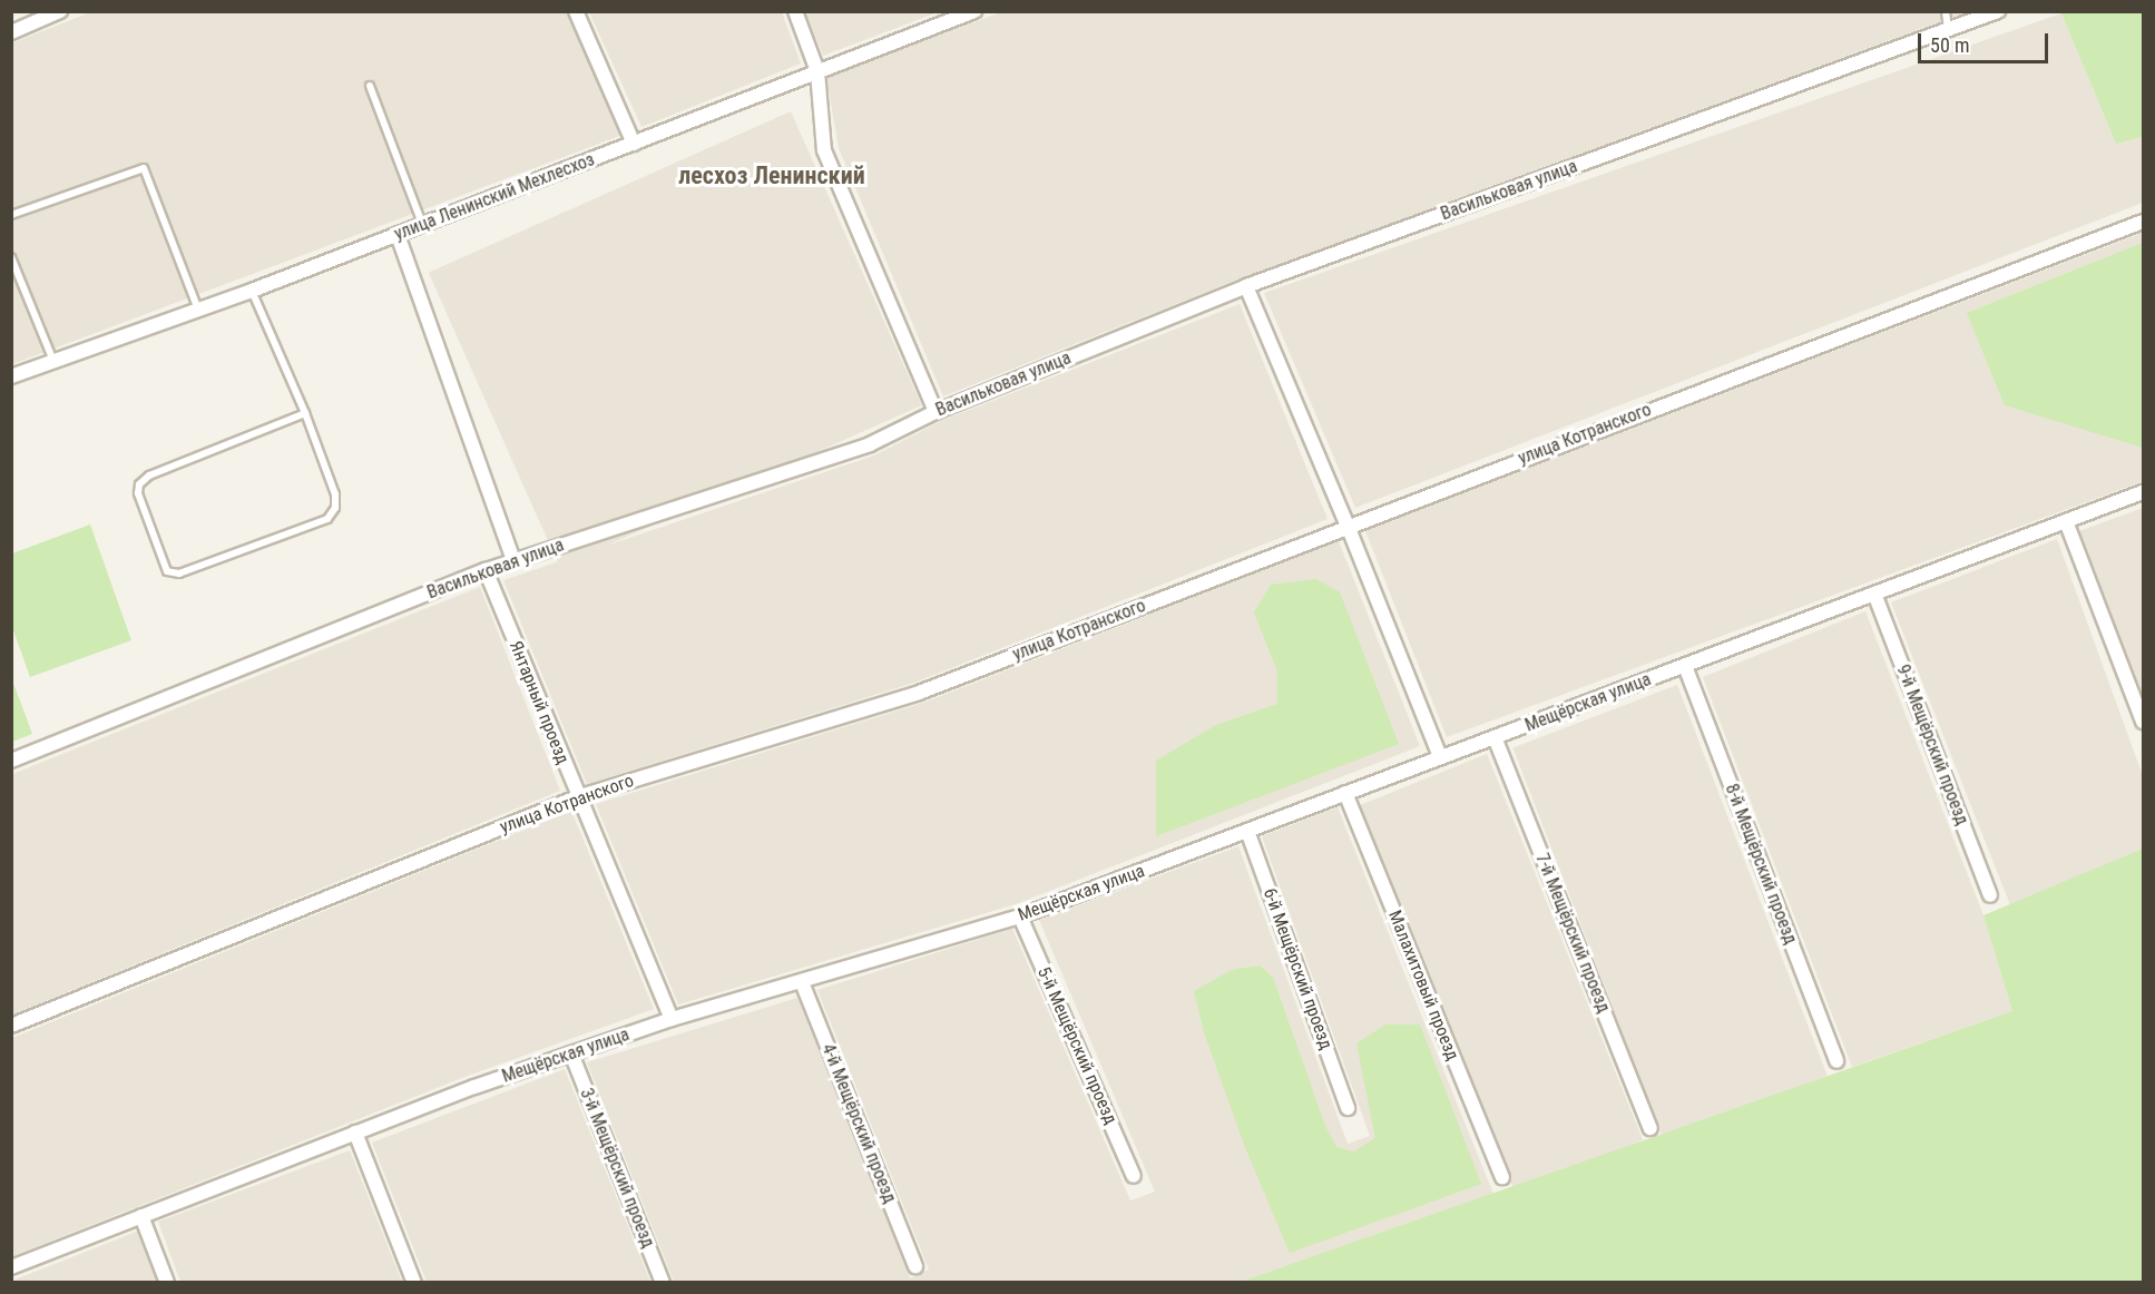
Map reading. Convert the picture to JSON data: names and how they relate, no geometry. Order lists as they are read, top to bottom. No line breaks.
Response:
{"streets":{"street":["Васильковая улица","улица Ленинский Мехлесхоз","улица Котранского","Янтарный проезд","Мещёрская улица","9-й Мещёрский проезд","8-й Мещёрский проезд","7-й Мещёрский проезд","6-й Мещёрский проезд","Малахитовый проезд","5-й Мещёрский проезд","4-й Мещёрский проезд","3-й Мещёрский проезд"]},"crossings":[["Васильковая улица","Янтарный проезд"],["улица Котранского","Янтарный проезд"],["Янтарный проезд","Мещёрская улица"],["Мещёрская улица","9-й Мещёрский проезд"],["Мещёрская улица","8-й Мещёрский проезд"],["Мещёрская улица","7-й Мещёрский проезд"],["Мещёрская улица","6-й Мещёрский проезд"],["Мещёрская улица","Малахитовый проезд"],["Мещёрская улица","5-й Мещёрский проезд"],["Мещёрская улица","4-й Мещёрский проезд"],["Мещёрская улица","3-й Мещёрский проезд"]],"districts":["лесхоз Ленинский"],"scale_bar":"50 m"}
